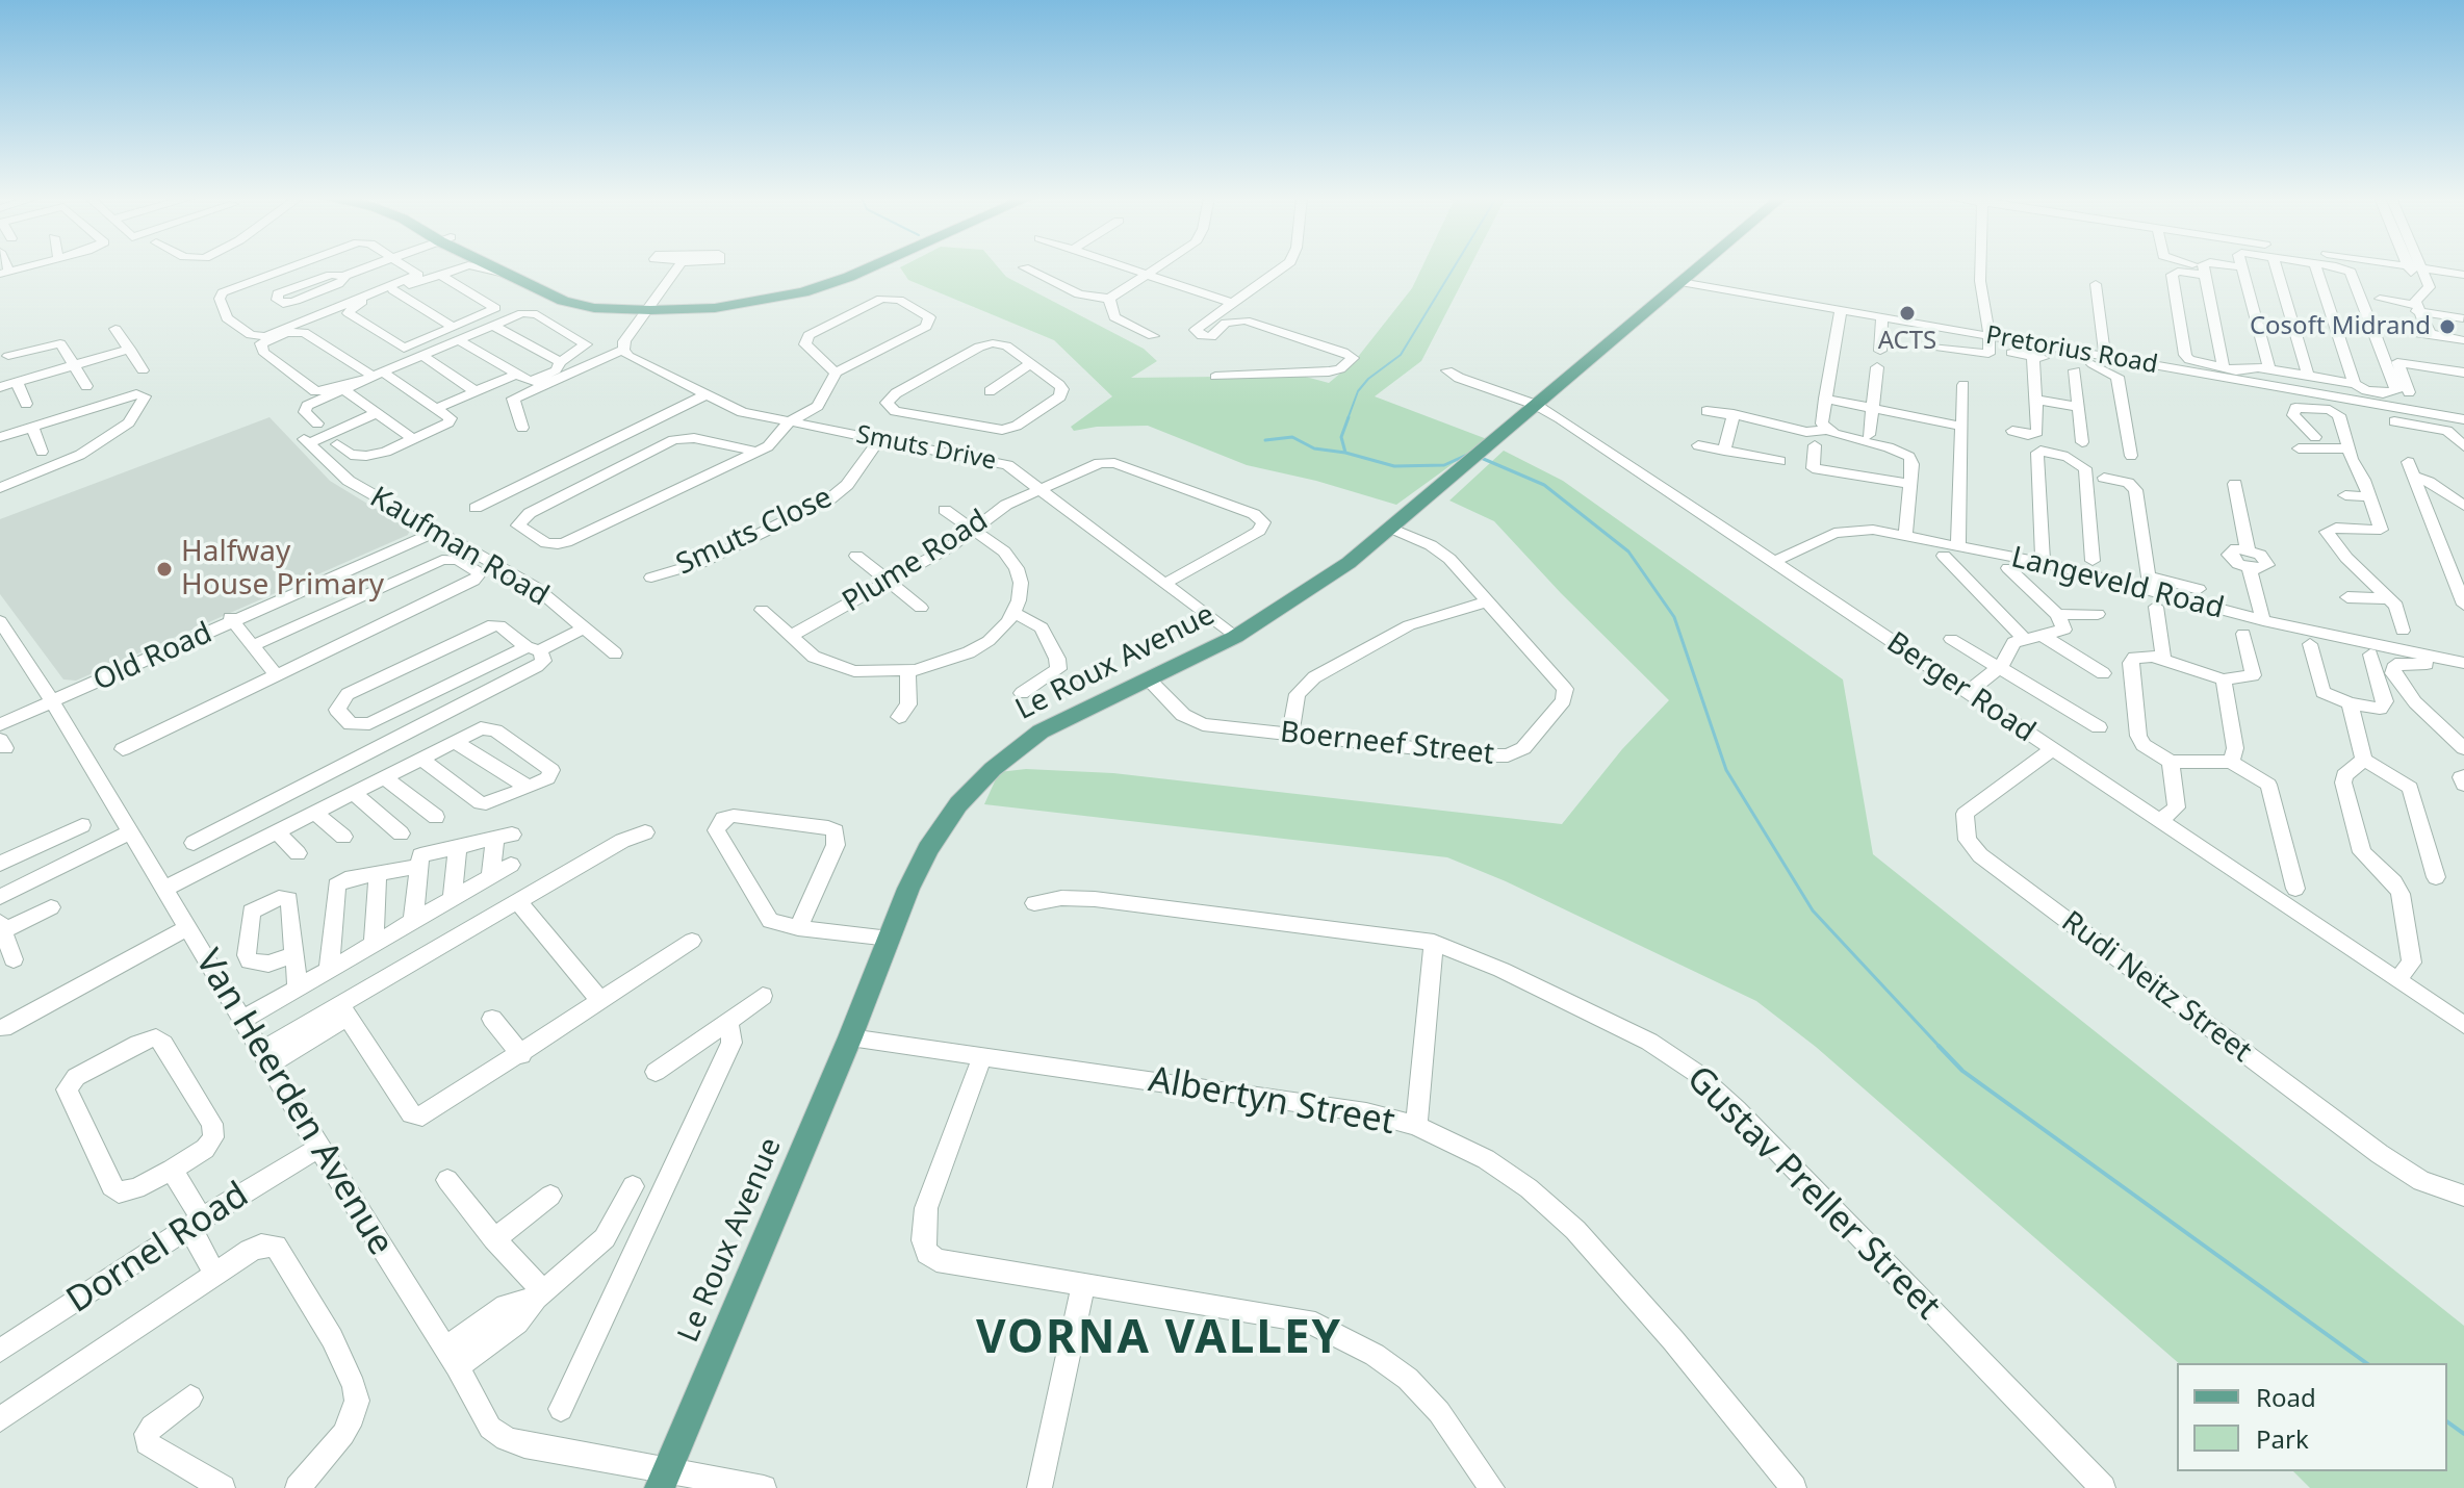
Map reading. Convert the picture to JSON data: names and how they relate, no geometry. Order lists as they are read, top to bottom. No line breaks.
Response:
{"streets":{"main road":["Le Roux Avenue"],"street":["Pretorius Road","Smuts Drive","Smuts Close","Kaufman Road","Plume Road","Langeveld Road","Old Road","Berger Road","Boerneef Street","Rudi Neitz Street","Albertyn Street","Van Heerden Avenue","Gustav Preller Street","Dornel Road"]},"crossings":[["Pretorius Road","Le Roux Avenue"],["Smuts Drive","Smuts Close"],["Smuts Drive","Plume Road"],["Smuts Drive","Le Roux Avenue"],["Kaufman Road","Old Road"],["Langeveld Road","Berger Road"],["Old Road","Van Heerden Avenue"],["Le Roux Avenue","Berger Road"],["Le Roux Avenue","Boerneef Street"],["Le Roux Avenue","Albertyn Street"],["Le Roux Avenue","Van Heerden Avenue"],["Berger Road","Rudi Neitz Street"],["Van Heerden Avenue","Dornel Road"]],"districts":["VORNA VALLEY"],"places":["ACTS","Cosoft Midrand","Halfway House Primary"],"legend":["Road","Park"]}
